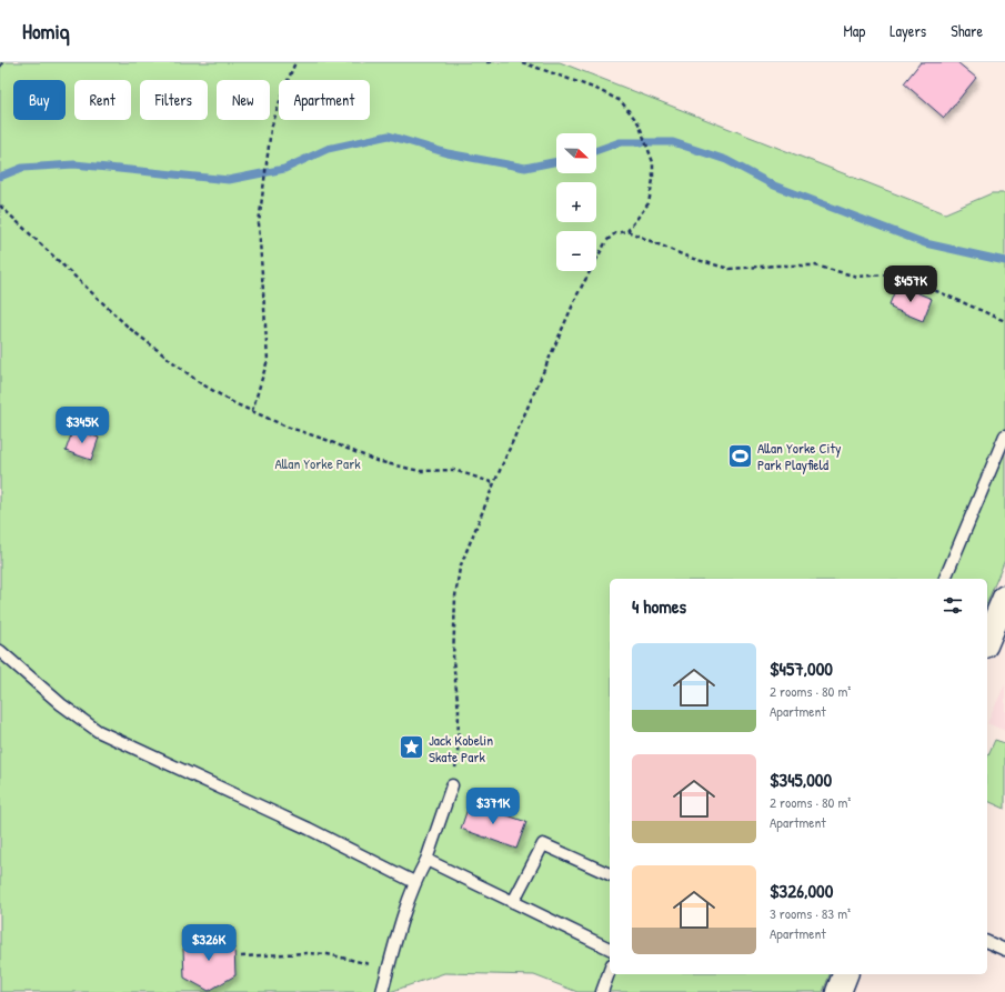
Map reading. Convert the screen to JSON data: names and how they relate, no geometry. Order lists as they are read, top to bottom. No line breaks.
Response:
{"parks":["Allan Yorke Park"],"places":{"sports":["Allan Yorke City Park Playfield"],"place":["Jack Kobelin Skate Park"]},"north":"right","page":{"header":"Homiq","nav":["Map","Layers","Share"],"chip":["Buy","Rent","Filters","New","Apartment"],"map_buttons":["+","−"],"price":["$457K","$345K","$371K","$326K"],"heading":"4 homes","list":[{"name":"$457,000","note":"2 rooms · 80 m² · Apartment"},{"name":"$345,000","note":"2 rooms · 80 m² · Apartment"},{"name":"$326,000","note":"3 rooms · 83 m² · Apartment"}]}}
